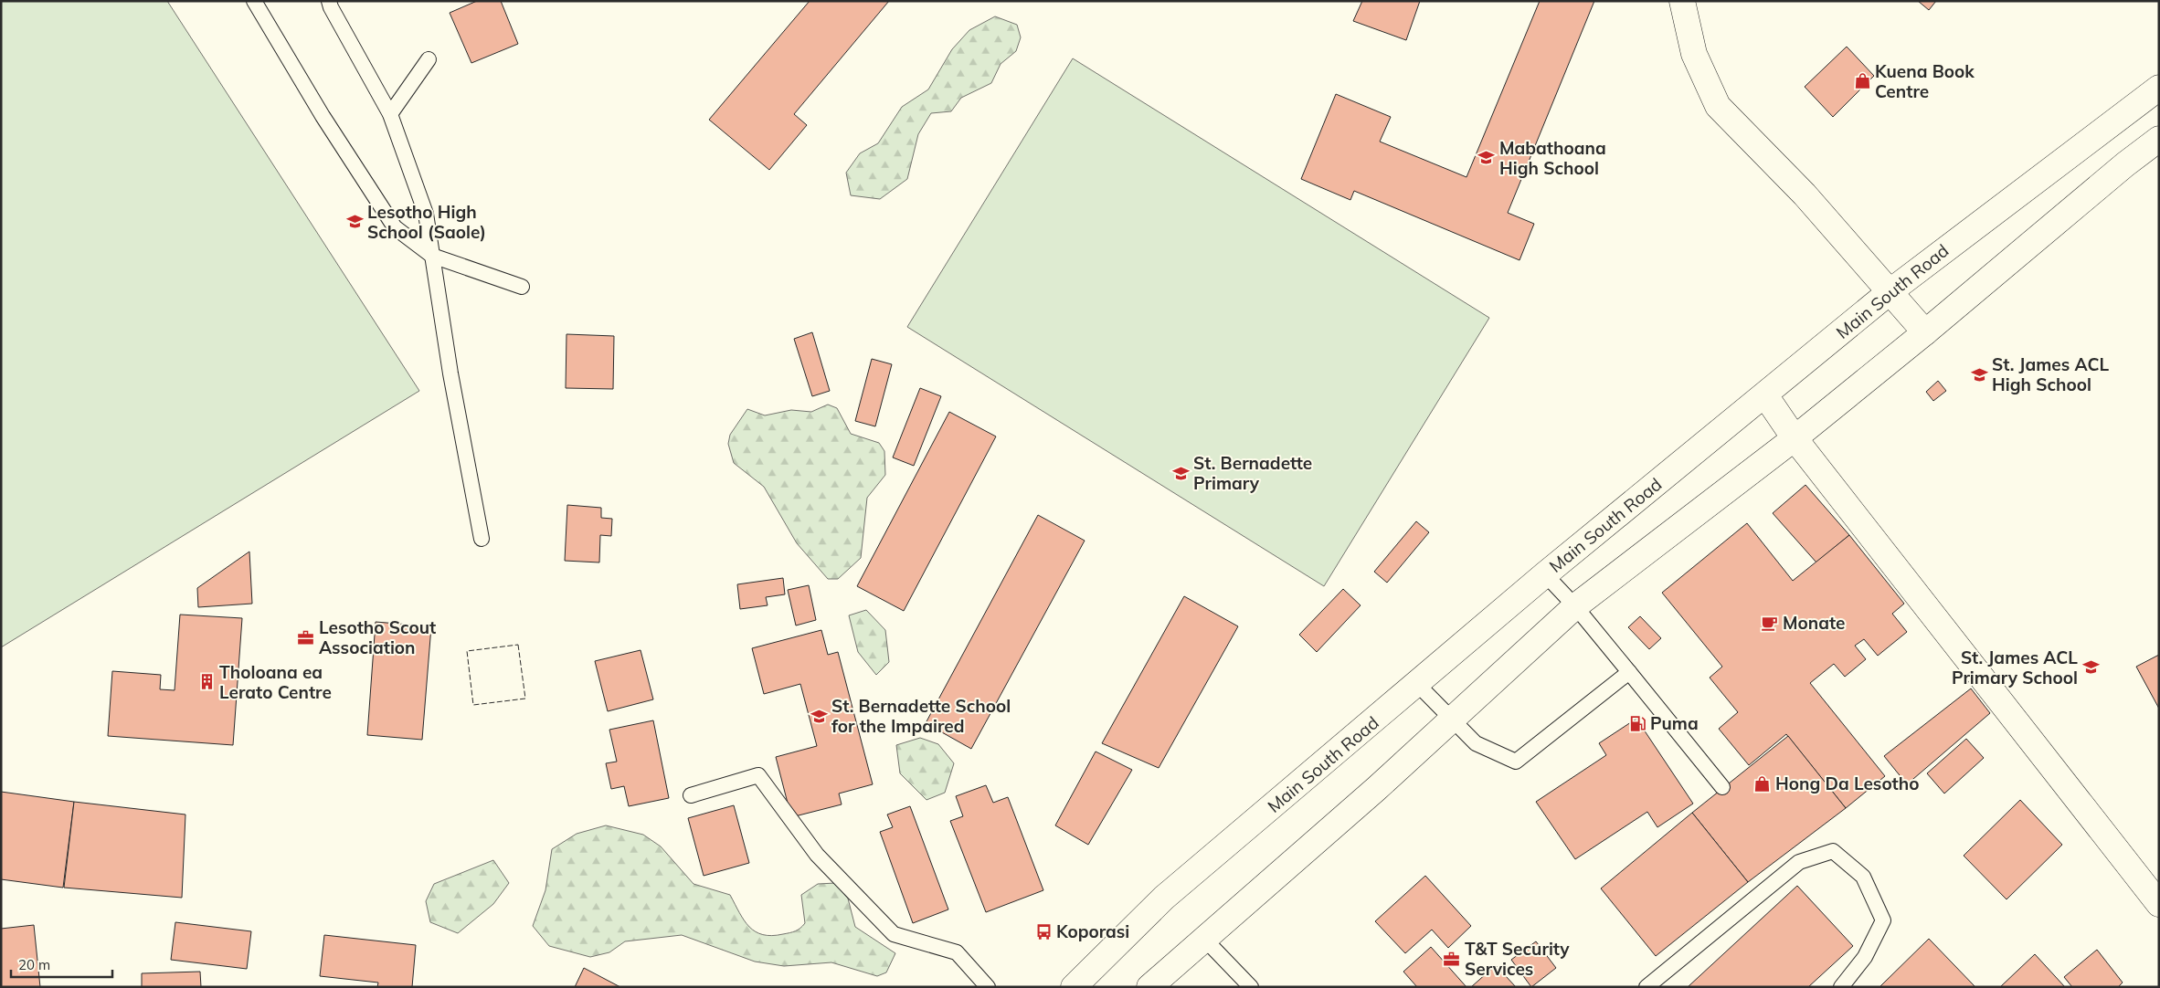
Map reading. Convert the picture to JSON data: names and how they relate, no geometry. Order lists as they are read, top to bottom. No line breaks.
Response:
{"streets":{"main road":["Main South Road"]},"places":{"shop":["Kuena Book Centre","Hong Da Lesotho"],"school or university":["Mabathoana High School","Lesotho High School (Saole)","St. James ACL High School","St. Bernadette Primary","St. James ACL Primary School","St. Bernadette School for the Impaired"],"cafe":["Monate"],"office":["Lesotho Scout Association","T&T Security Services"],"building":["Tholoana ea Lerato Centre"],"fuel station":["Puma"],"bus stop":["Koporasi"]},"scale_bar":"20 m"}
